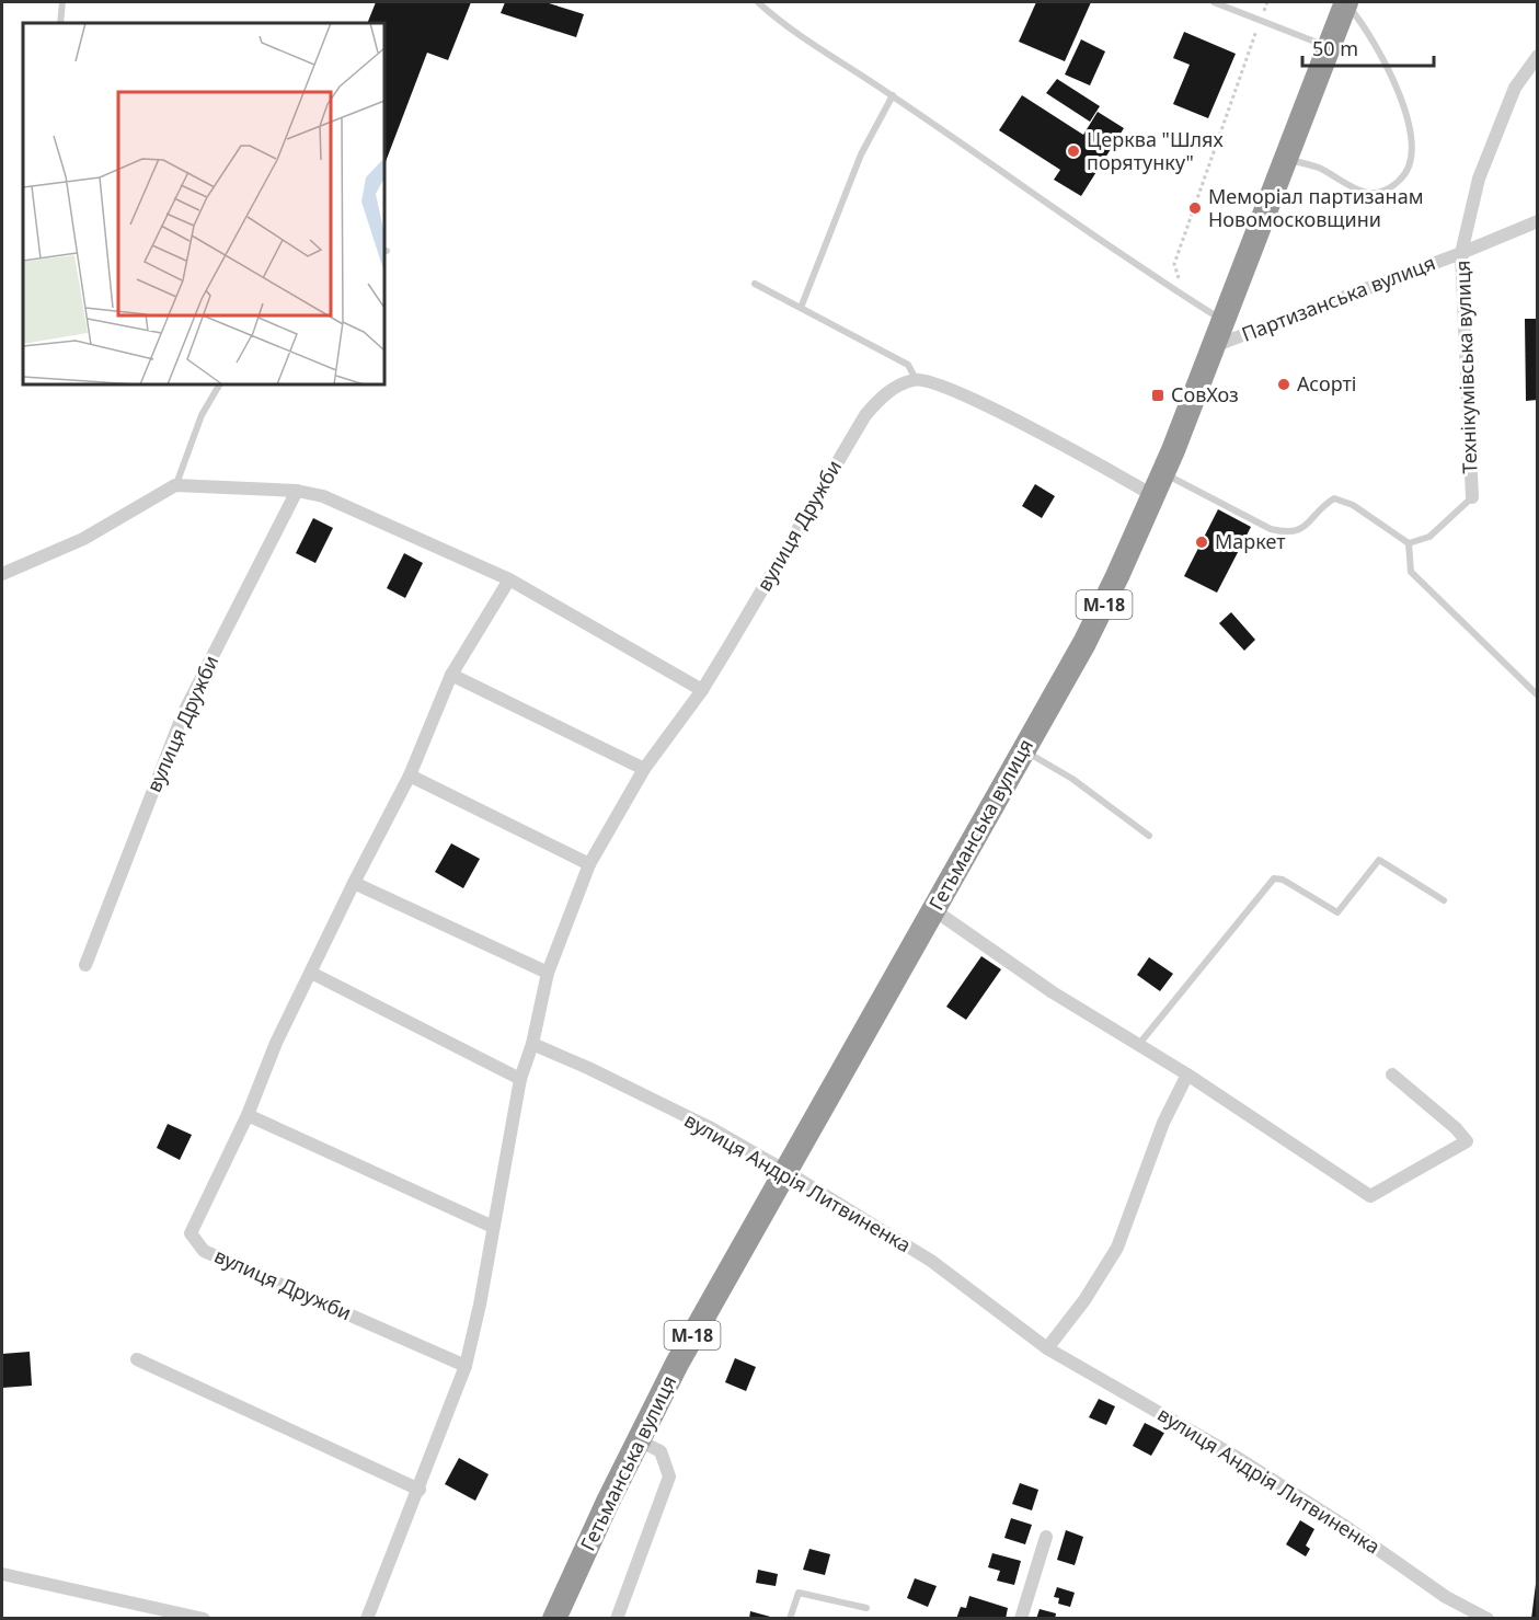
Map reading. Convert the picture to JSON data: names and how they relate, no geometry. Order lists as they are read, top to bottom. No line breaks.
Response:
{"streets":{"highway":["М-18","Гетьманська вулиця"],"street":["Партизанська вулиця","Технікумівська вулиця","вулиця Дружби","вулиця Андрія Литвиненка"]},"crossings":[["Партизанська вулиця","Технікумівська вулиця"],["Партизанська вулиця","Гетьманська вулиця"],["вулиця Дружби","вулиця Андрія Литвиненка"],["Гетьманська вулиця","вулиця Андрія Литвиненка"]],"places":{"other":["Церква \"Шлях порятунку\"","Меморіал партизанам Новомосковщини","Асорті","Маркет"],"transit":["СовХоз"]},"scale_bar":"50 m"}
